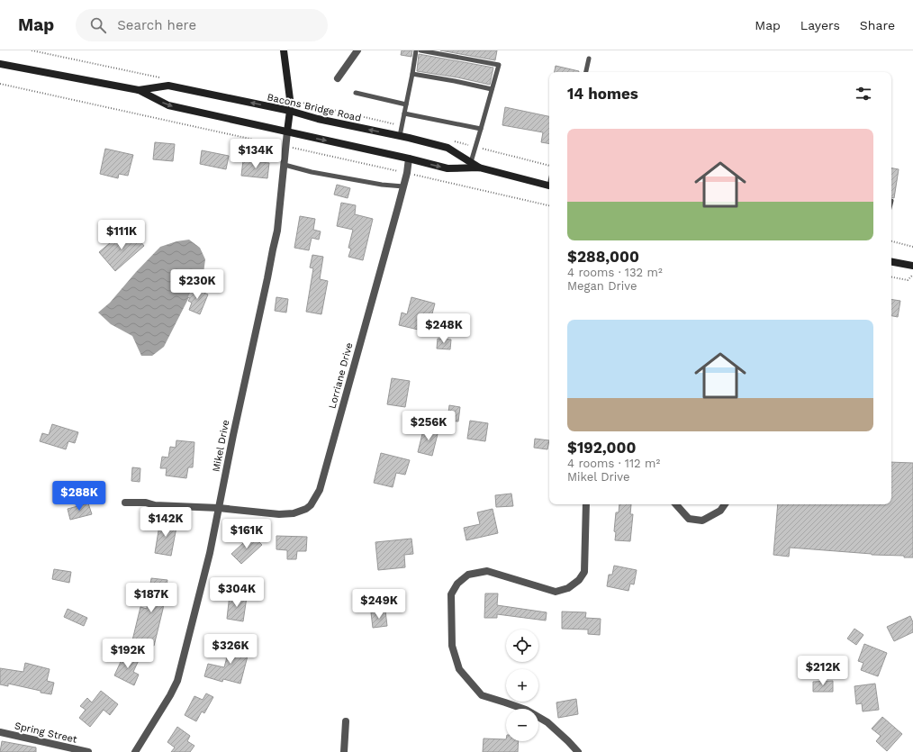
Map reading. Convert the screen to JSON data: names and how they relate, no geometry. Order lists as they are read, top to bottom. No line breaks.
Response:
{"streets":{"main road":["Bacons Bridge Road"],"street":["Lorriane Drive","Mikel Drive","Spring Street"]},"crossings":[["Bacons Bridge Road","Lorriane Drive"],["Bacons Bridge Road","Mikel Drive"],["Lorriane Drive","Mikel Drive"]],"page":{"header":"Map","search":"Search here","nav":["Map","Layers","Share"],"heading":"14 homes","list":[{"name":"$288,000","note":"4 rooms · 132 m² · Megan Drive"},{"name":"$192,000","note":"4 rooms · 112 m² · Mikel Drive"}],"price":["$134K","$111K","$230K","$248K","$256K","$288K","$142K","$161K","$304K","$187K","$249K","$326K","$192K","$212K"],"map_buttons":["+","−"]}}
